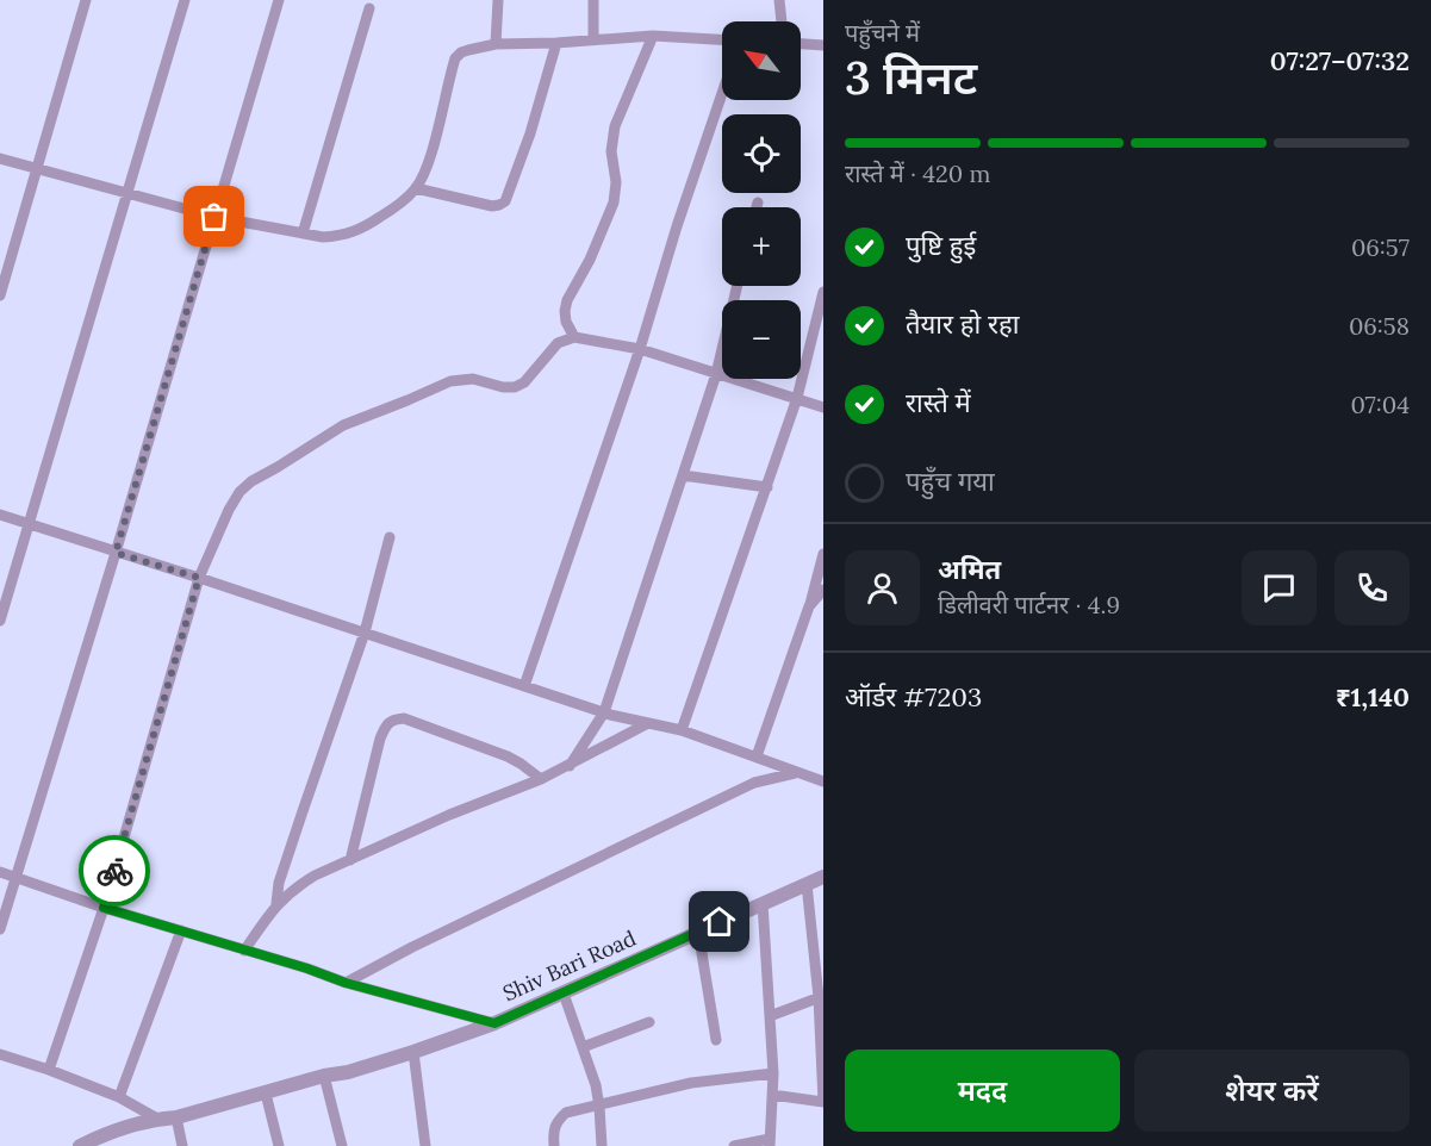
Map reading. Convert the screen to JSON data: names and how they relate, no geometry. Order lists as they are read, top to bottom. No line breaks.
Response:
{"streets":{"street":["Shiv Bari Road"]},"north":"top left","page":{"heading":["3 मिनट","पहुँचने में","07:27–07:32"],"panel":["अमित","डिलीवरी पार्टनर · 4.9","ऑर्डर #7203","₹1,140"],"map_buttons":["+","−"],"bar":"रास्ते में · 420 m","list":[["पुष्टि हुई","06:57"],["तैयार हो रहा","06:58"],["रास्ते में","07:04"],"पहुँच गया"],"buttons":["मदद","शेयर करें"]}}
